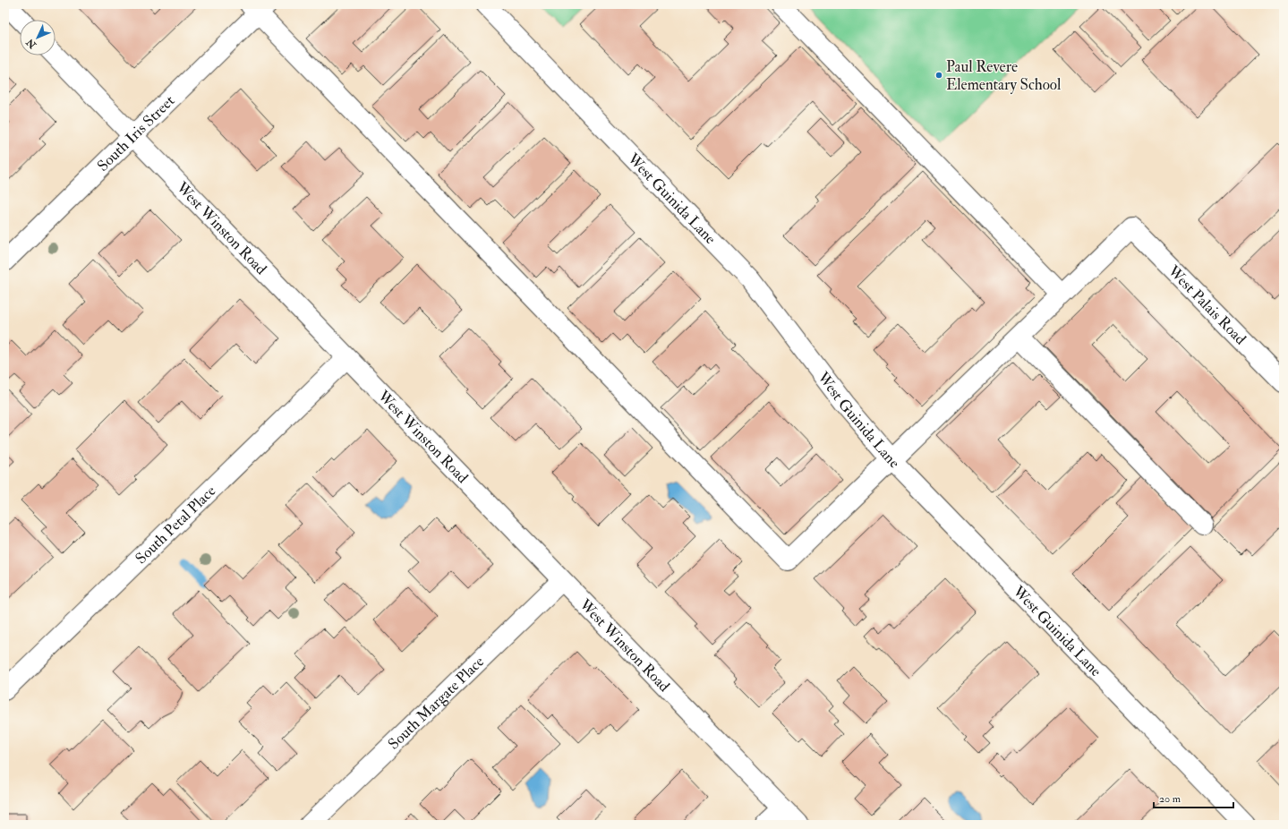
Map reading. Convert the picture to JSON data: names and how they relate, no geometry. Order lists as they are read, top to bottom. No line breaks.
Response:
{"streets":{"street":["South Iris Street","West Guinida Lane","West Winston Road","West Palais Road","South Petal Place","South Margate Place"]},"crossings":[["South Iris Street","West Winston Road"],["West Winston Road","South Petal Place"],["West Winston Road","South Margate Place"]],"places":["Paul Revere Elementary School"],"scale_bar":"20 m","north":"bottom left"}
